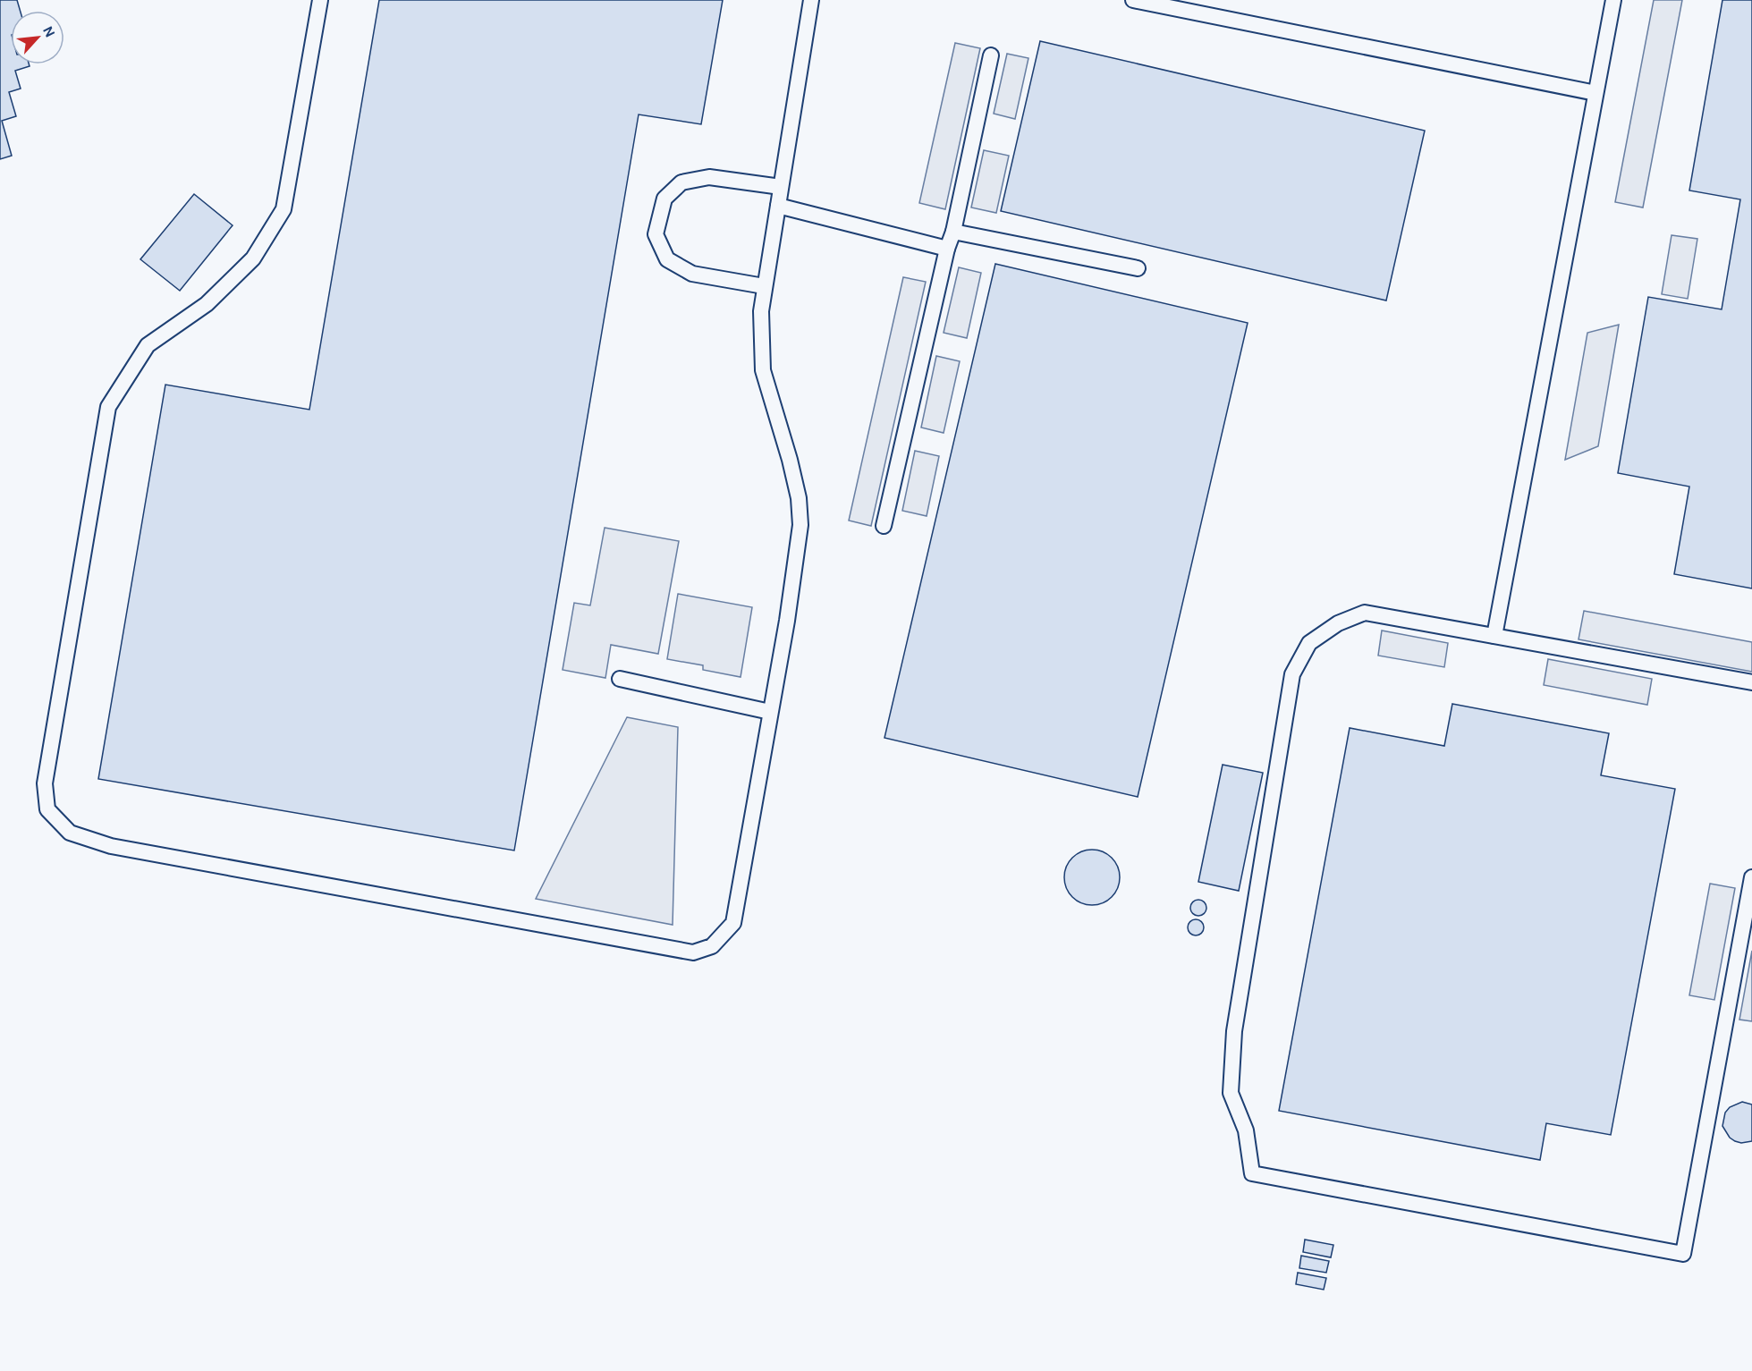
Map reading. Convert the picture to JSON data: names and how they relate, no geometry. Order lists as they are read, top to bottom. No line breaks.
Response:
{"north":"top right"}
